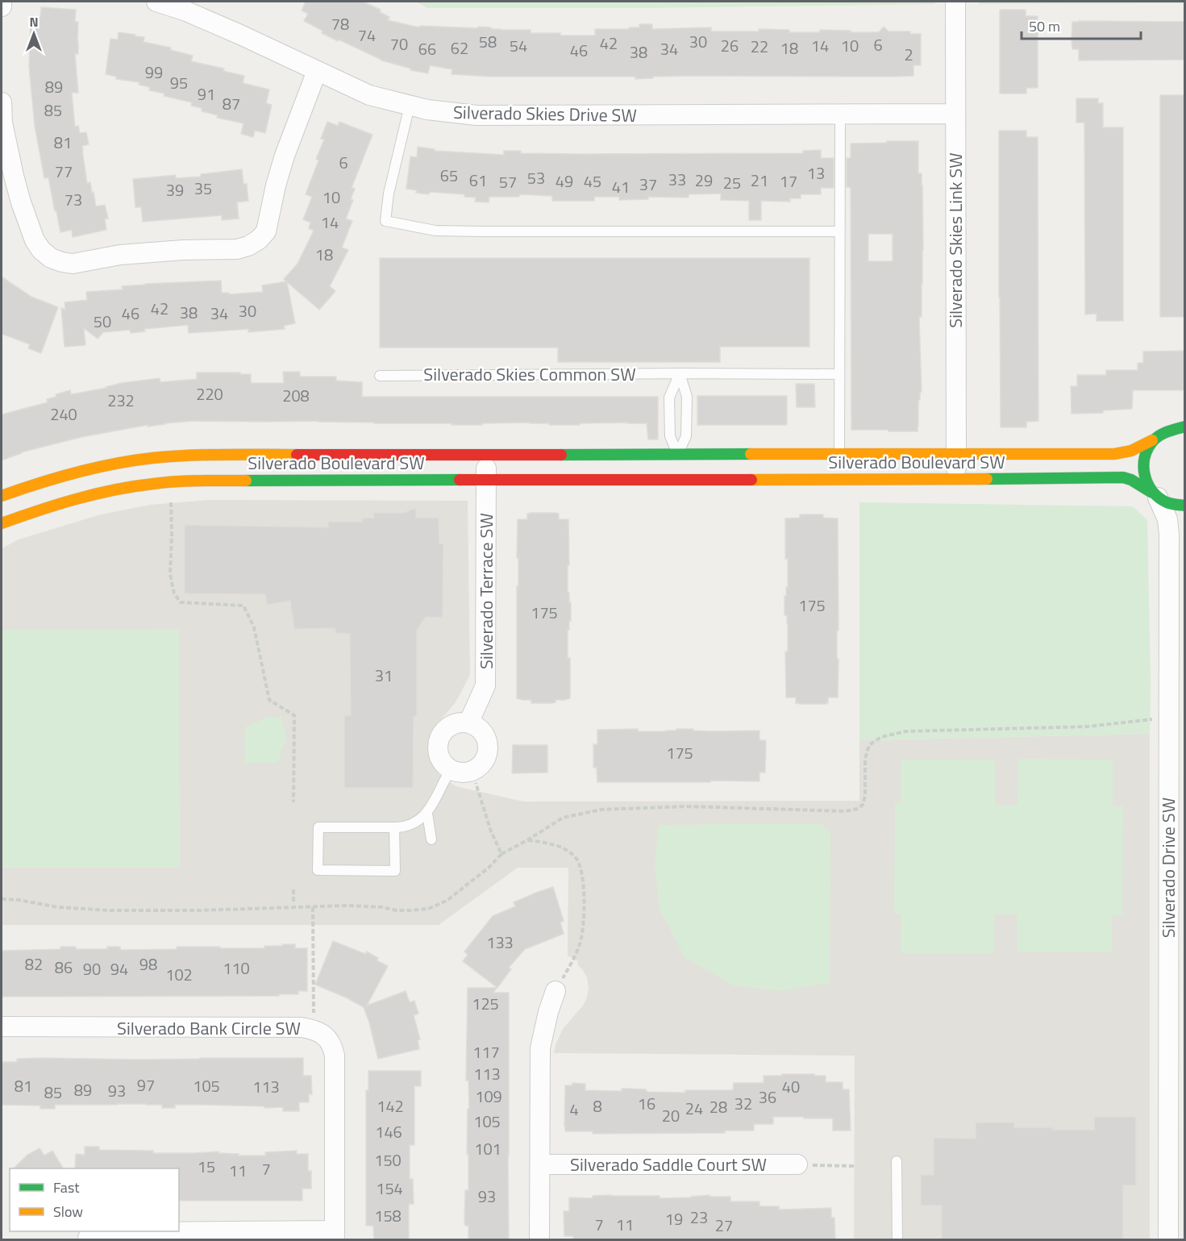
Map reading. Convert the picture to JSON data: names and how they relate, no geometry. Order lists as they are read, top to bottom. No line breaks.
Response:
{"streets":{"street":["Silverado Skies Drive SW","Silverado Skies Link SW","Silverado Boulevard SW","Silverado Terrace SW","Silverado Drive SW","Silverado Bank Circle SW","Silverado Saddle Court SW"],"lane":["Silverado Skies Common SW"]},"crossings":[["Silverado Skies Drive SW","Silverado Skies Link SW"],["Silverado Skies Link SW","Silverado Boulevard SW"],["Silverado Boulevard SW","Silverado Terrace SW"],["Silverado Boulevard SW","Silverado Drive SW"]],"house_numbers":["78","74","58","30","42","70","6","54","26","14","10","22","62","18","66","34","46","38","2","99","95","89","91","87","85","81","6","77","13","65","53","33","61","29","21","49","45","17","57","25","37","41","35","39","10","73","14","18","42","30","38","46","34","50","220","208","232","240","175","175","31","175","133","82","98","86","110","90","94","102","125","117","113","97","81","105","113","40","89","93","85","109","36","16","32","142","8","28","24","4","20","105","146","101","150","15","7","11","154","93","158","23","19","7","11","27"],"legend":["Fast","Slow"],"scale_bar":"50 m","north":"top"}
